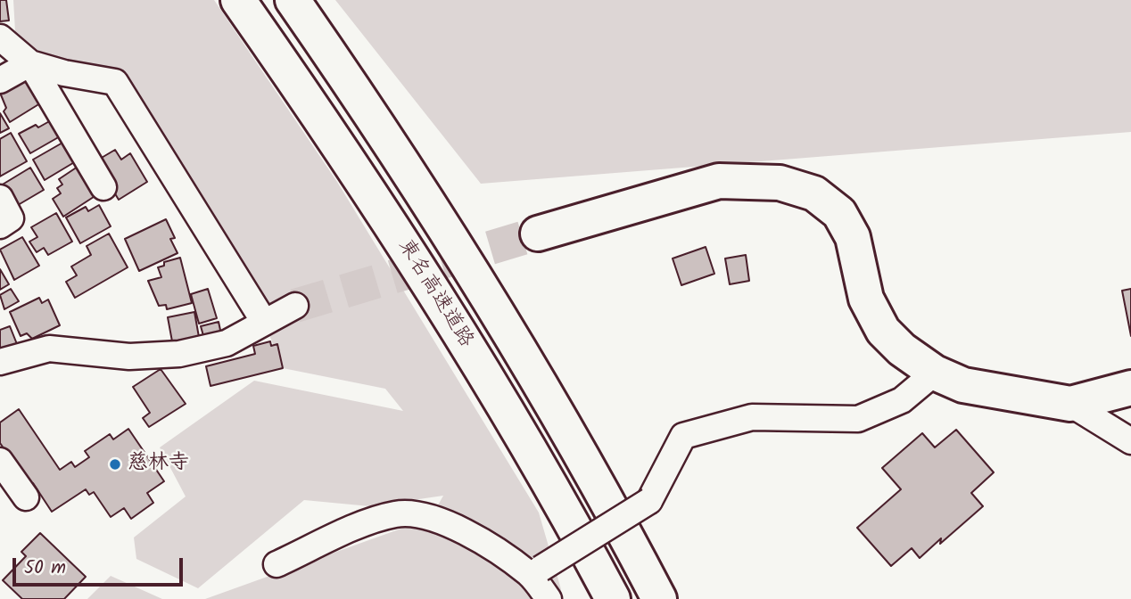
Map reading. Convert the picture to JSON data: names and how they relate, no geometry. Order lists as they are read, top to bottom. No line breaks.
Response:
{"streets":{"main road":["東名高速道路"]},"places":["慈林寺"],"scale_bar":"50 m"}
